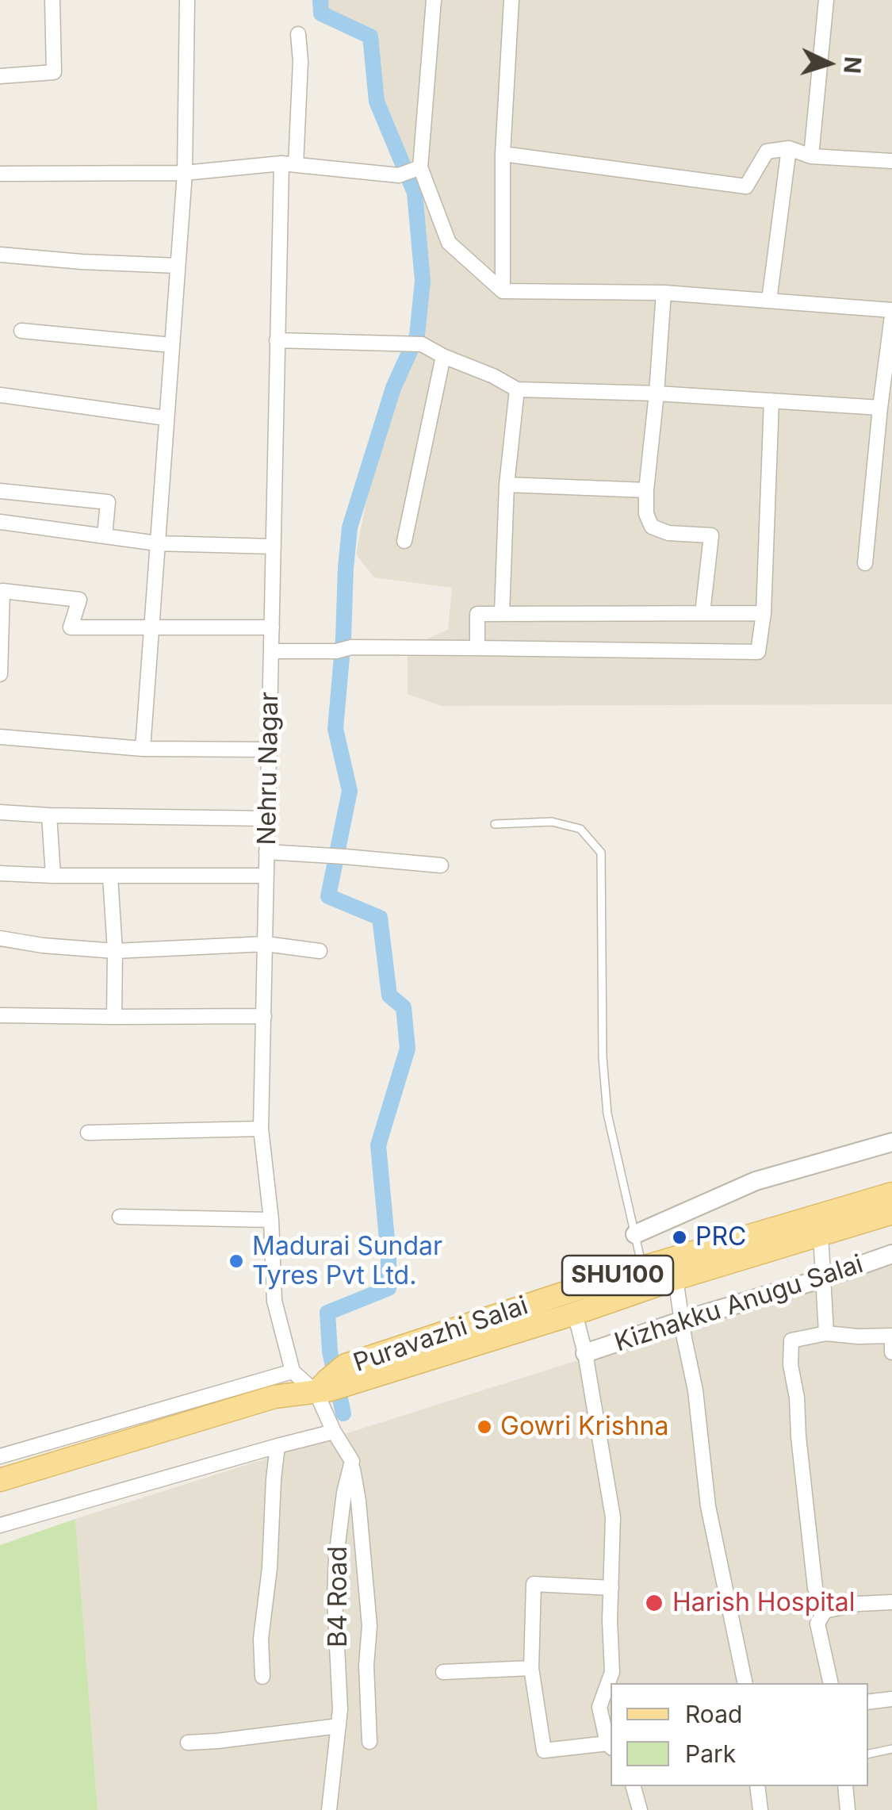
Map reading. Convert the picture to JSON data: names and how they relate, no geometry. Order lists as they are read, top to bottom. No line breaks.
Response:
{"streets":{"main road":["SHU100","Puravazhi Salai"],"street":["Nehru Nagar","Kizhakku Anugu Salai","B4 Road"]},"places":["PRC","Madurai Sundar Tyres Pvt Ltd.","Gowri Krishna","Harish Hospital"],"legend":["Road","Park"],"north":"right"}
